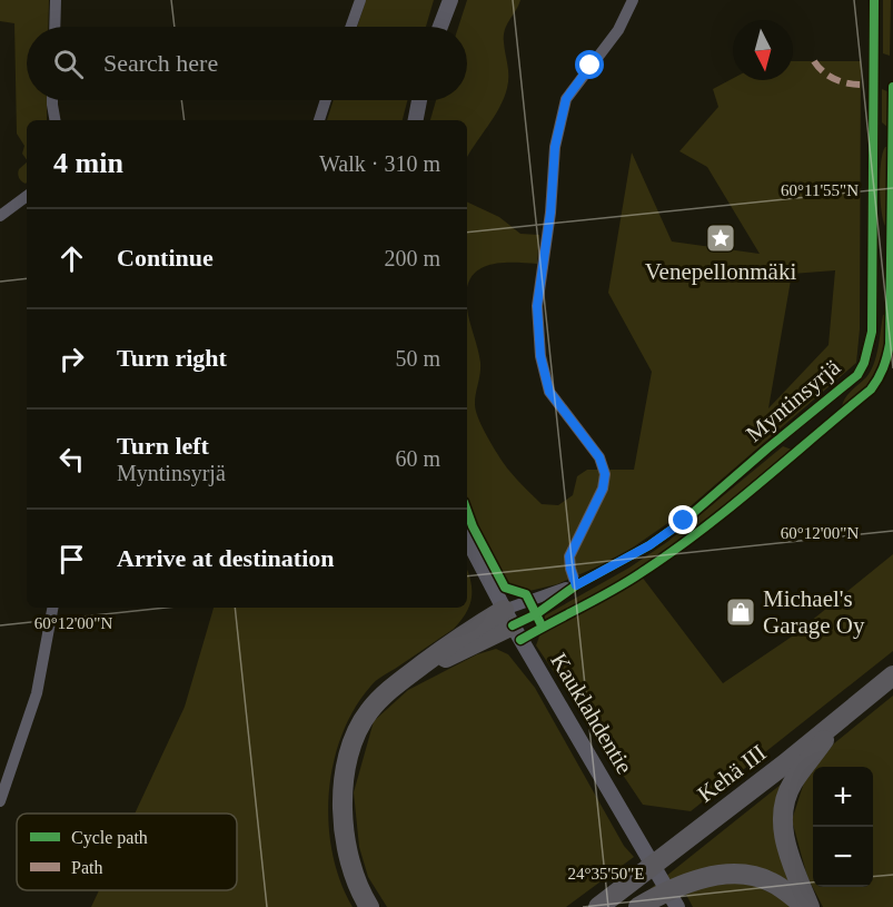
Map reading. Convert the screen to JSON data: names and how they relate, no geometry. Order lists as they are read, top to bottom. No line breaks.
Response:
{"streets":{"highway":["Kehä III"],"street":["Myntinsyrjä","Kauklahdentie"]},"crossings":[["Myntinsyrjä","Kauklahdentie"]],"places":{"place":["Venepellonmäki"],"shop":["Michael's Garage Oy"]},"legend":["Cycle path","Path"],"north":"bottom","page":{"search":"Search here","heading":["4 min","Walk · 310 m"],"list":[["Continue","200 m"],["Turn right","50 m"],["Turn left","Myntinsyrjä","60 m"],"Arrive at destination"],"map_buttons":["+","−"]},"coordinates":["60°11'55\"N","60°12'00\"N","24°35'50\"E"]}
